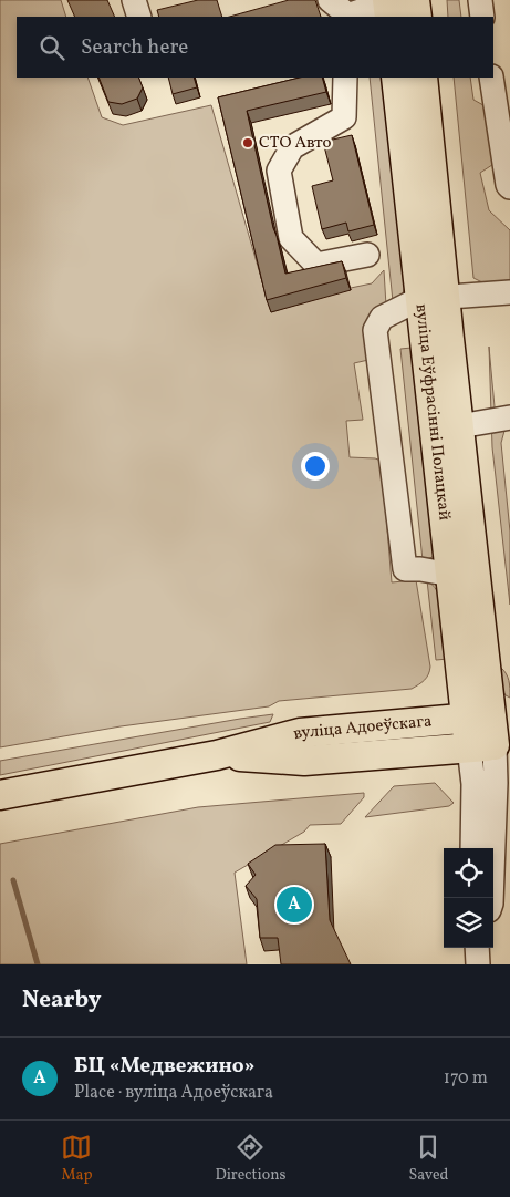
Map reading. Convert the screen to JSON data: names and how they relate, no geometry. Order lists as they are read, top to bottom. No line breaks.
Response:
{"streets":{"main road":["вуліца Еўфрасінні Полацкай","вуліца Адоеўскага"]},"crossings":[["вуліца Еўфрасінні Полацкай","вуліца Адоеўскага"]],"places":["СТО Авто"],"page":{"search":"Search here","pins":"A","heading":"Nearby","list":[{"mark":"A","name":"БЦ «Медвежино»","note":"Place · вуліца Адоеўскага","value":"170 m"}],"nav":["Map","Directions","Saved"]}}
